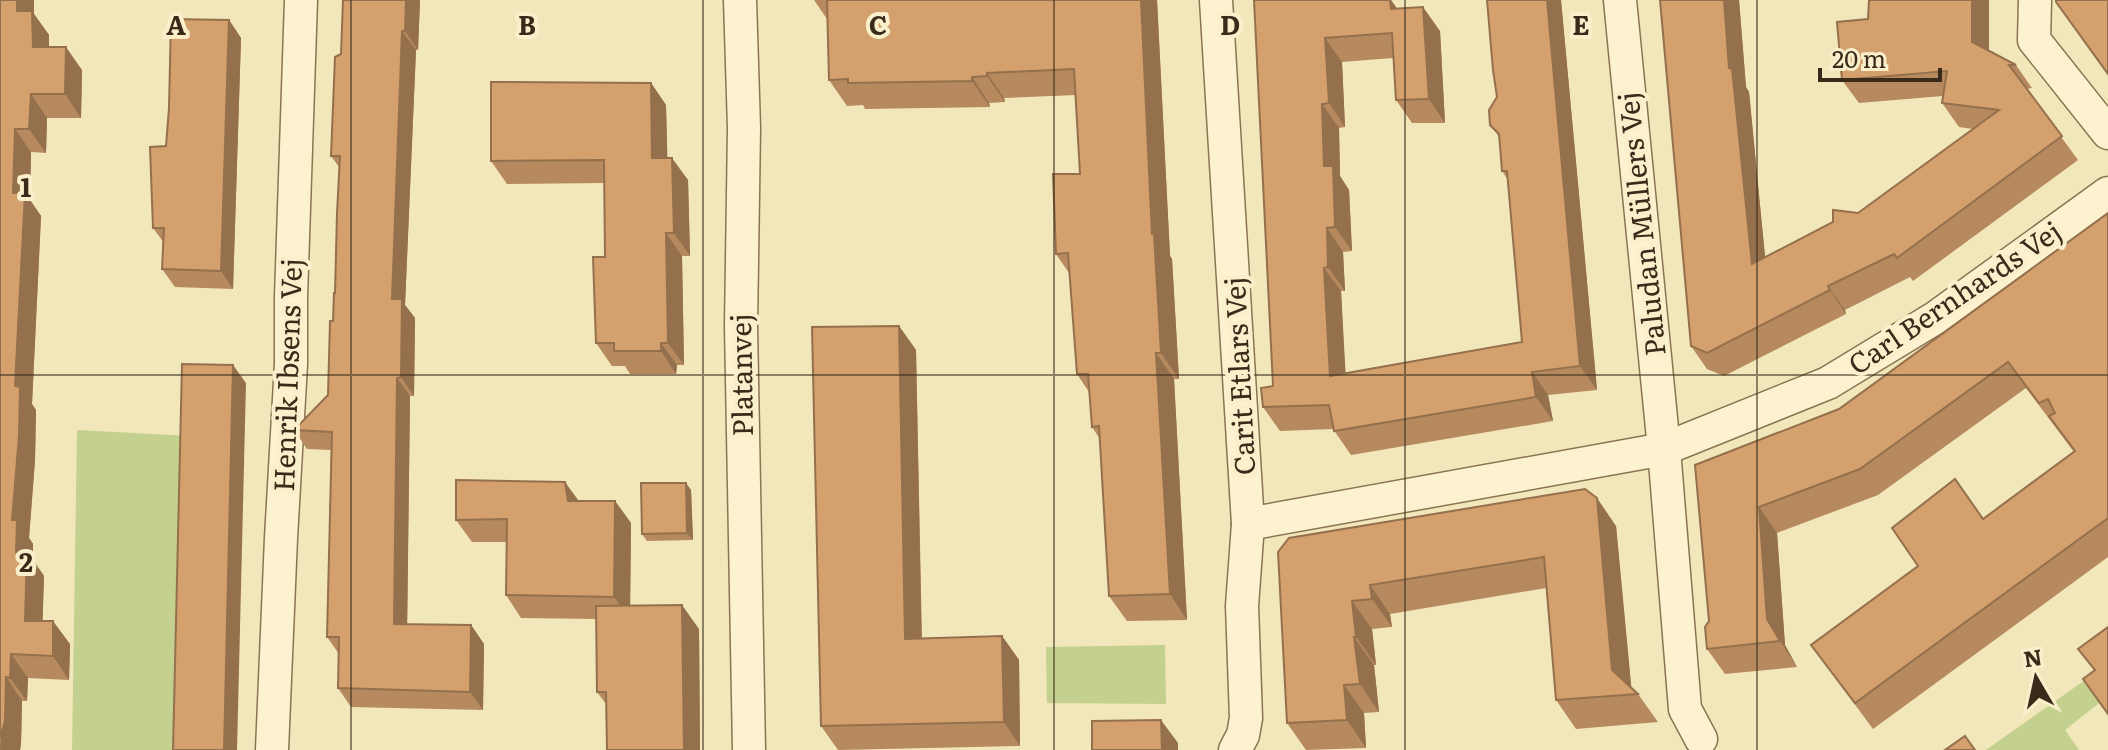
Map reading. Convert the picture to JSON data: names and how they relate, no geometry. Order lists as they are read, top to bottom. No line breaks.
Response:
{"streets":{"street":["Paludan Müllers Vej","Carl Bernhards Vej","Henrik Ibsens Vej","Platanvej","Carit Etlars Vej"]},"crossings":[["Paludan Müllers Vej","Carl Bernhards Vej"],["Carl Bernhards Vej","Carit Etlars Vej"]],"scale_bar":"20 m","north":"top","grid":{"columns":["A","B","C","D","E"],"rows":["1","2"]}}
